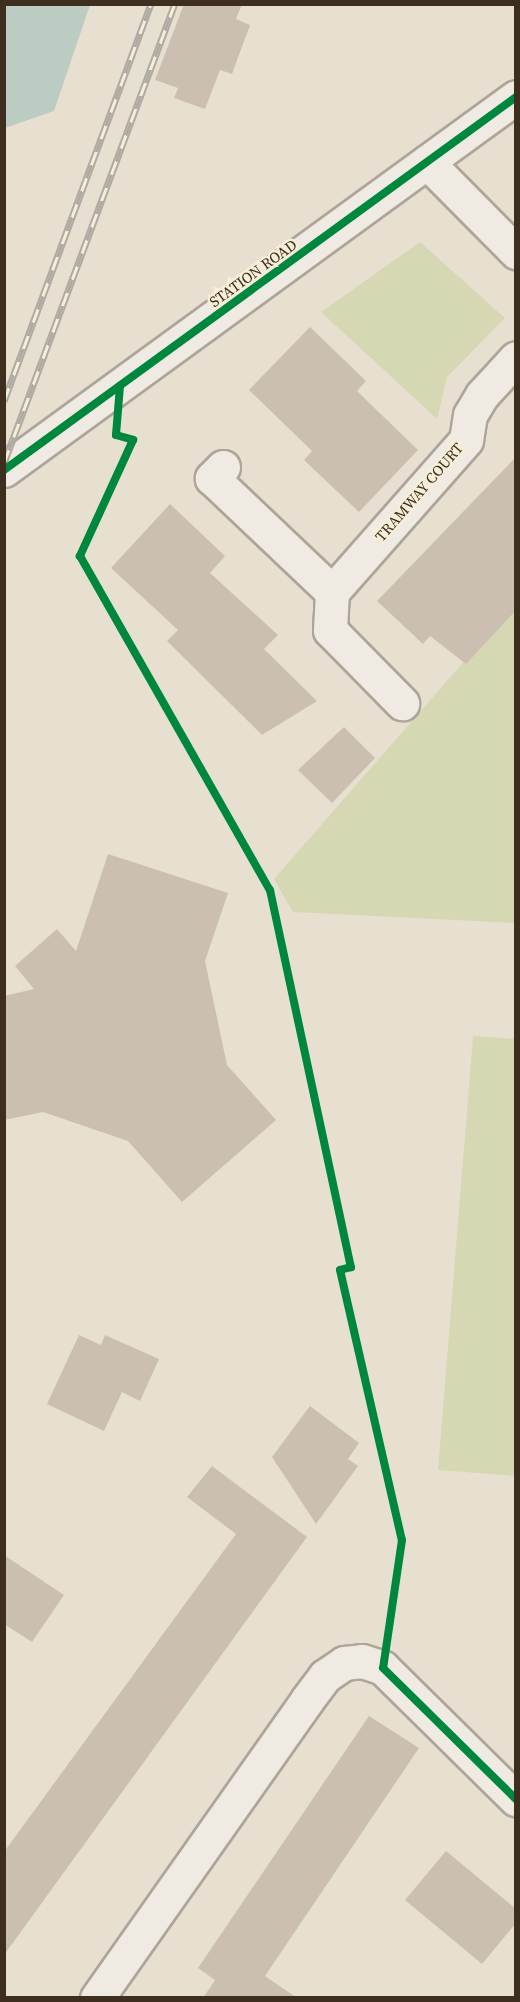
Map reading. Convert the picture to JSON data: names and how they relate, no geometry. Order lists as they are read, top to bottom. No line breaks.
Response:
{"streets":{"street":["STATION ROAD","TRAMWAY COURT"]}}
